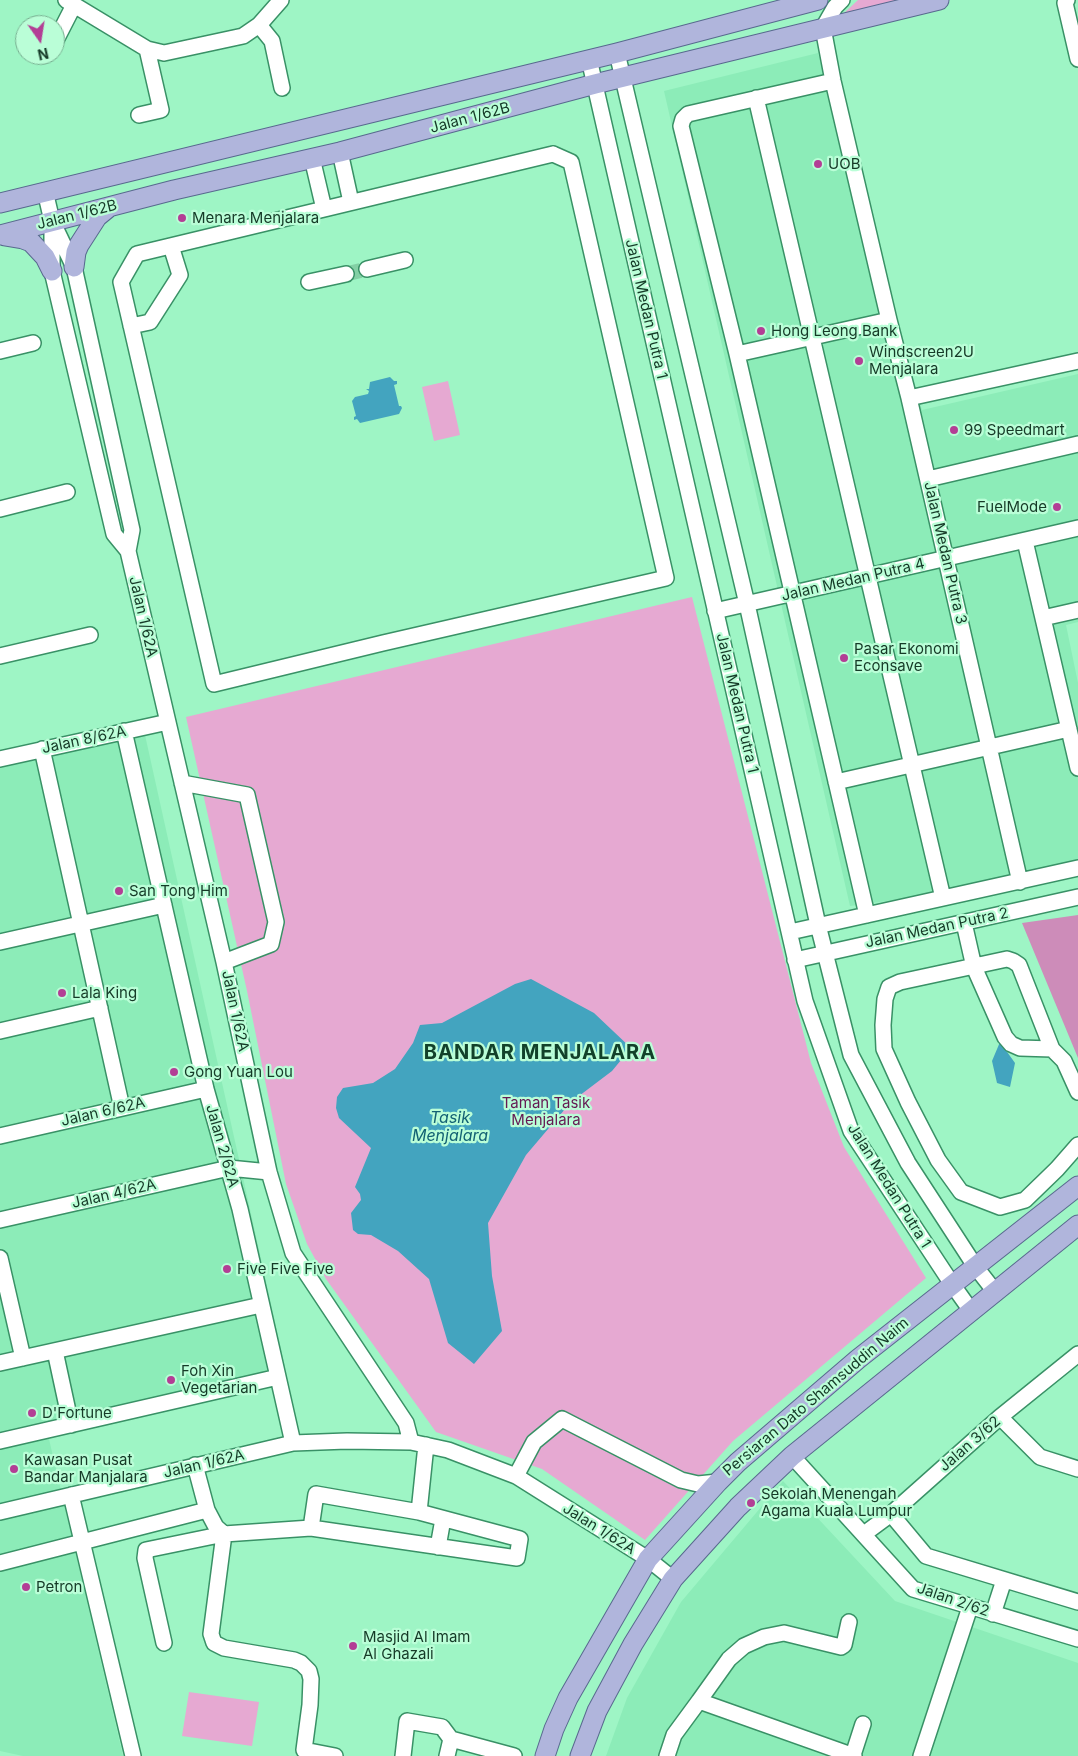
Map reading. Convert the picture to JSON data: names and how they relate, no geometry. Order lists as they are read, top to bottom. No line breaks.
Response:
{"streets":{"main road":["Jalan 1/62B","Persiaran Dato Shamsuddin Naim"],"street":["Jalan Medan Putra 1","Jalan Medan Putra 3","Jalan Medan Putra 4","Jalan 1/62A","Jalan 8/62A","Jalan Medan Putra 2","Jalan 6/62A","Jalan 2/62A","Jalan 4/62A","Jalan 3/62","Jalan 2/62"]},"crossings":[["Jalan 1/62B","Jalan Medan Putra 1"],["Jalan 1/62B","Jalan Medan Putra 3"],["Jalan 1/62B","Jalan 1/62A"],["Jalan Medan Putra 1","Jalan Medan Putra 4"],["Jalan Medan Putra 1","Jalan Medan Putra 2"],["Jalan Medan Putra 1","Persiaran Dato Shamsuddin Naim"],["Jalan Medan Putra 3","Jalan Medan Putra 4"],["Jalan 1/62A","Jalan 8/62A"],["Jalan 1/62A","Jalan 2/62A"],["Jalan 1/62A","Jalan 4/62A"],["Jalan 1/62A","Persiaran Dato Shamsuddin Naim"],["Jalan 8/62A","Jalan 2/62A"],["Jalan 6/62A","Jalan 2/62A"],["Jalan 2/62A","Jalan 4/62A"],["Persiaran Dato Shamsuddin Naim","Jalan 2/62"],["Jalan 3/62","Jalan 2/62"]],"districts":["BANDAR MENJALARA"],"water":["Tasik Menjalara"],"parks":["Taman Tasik Menjalara"],"places":["UOB","Menara Menjalara","Hong Leong Bank","Windscreen2U Menjalara","99 Speedmart","FuelMode","Pasar Ekonomi Econsave","San Tong Him","Lala King","Gong Yuan Lou","Five Five Five","Foh Xin Vegetarian","D'Fortune","Kawasan Pusat Bandar Manjalara","Sekolah Menengah Agama Kuala Lumpur","Petron","Masjid Al Imam Al Ghazali"],"north":"bottom"}
